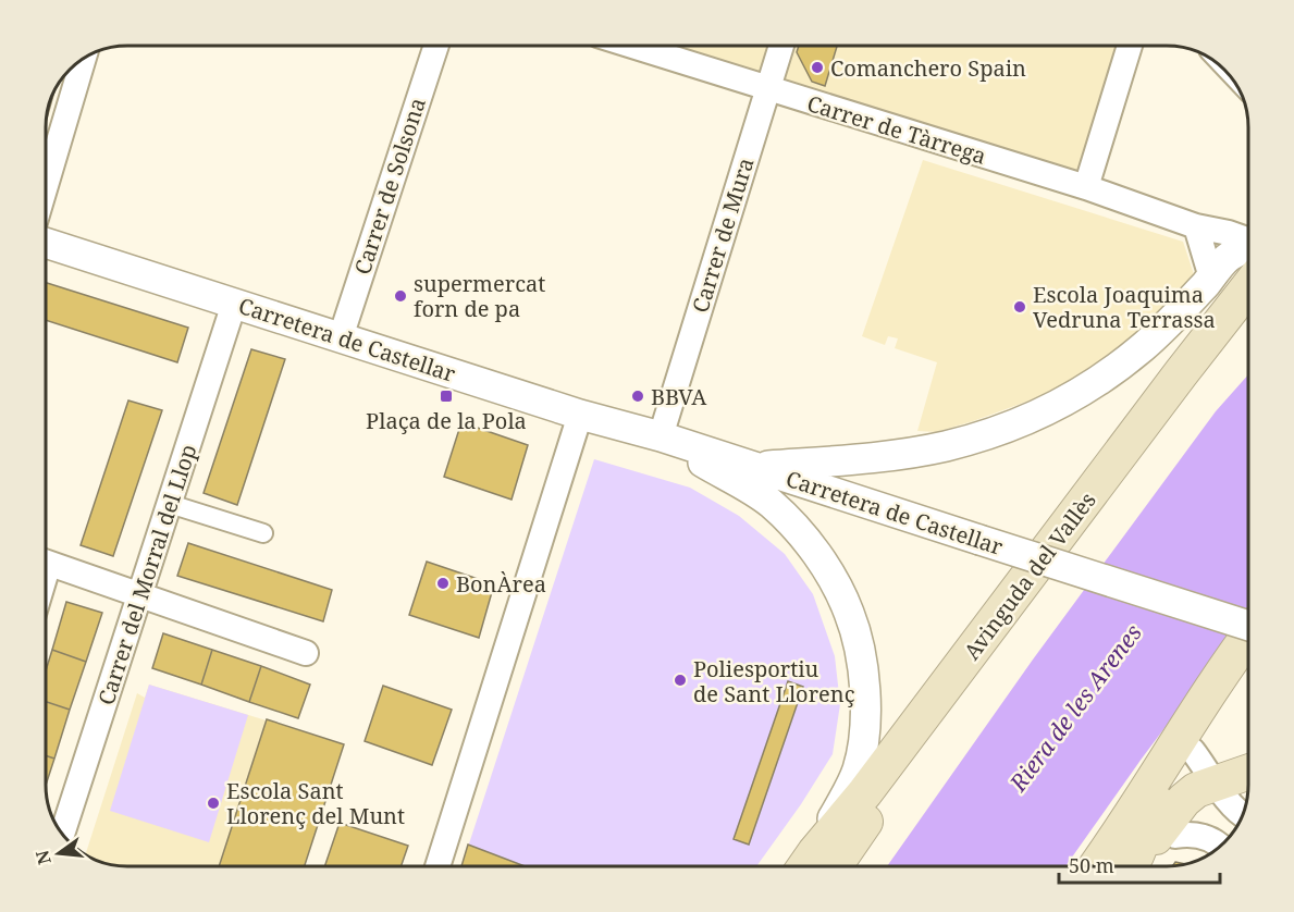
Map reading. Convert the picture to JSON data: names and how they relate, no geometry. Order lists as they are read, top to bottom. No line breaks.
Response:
{"streets":{"main road":["Avinguda del Vallès"],"street":["Carrer de Tàrrega","Carrer de Solsona","Carrer de Mura","Carretera de Castellar","Carrer del Morral del Llop"]},"crossings":[["Carrer de Tàrrega","Carrer de Mura"],["Carrer de Solsona","Carretera de Castellar"],["Carrer de Mura","Carretera de Castellar"],["Carretera de Castellar","Carrer del Morral del Llop"]],"water":["Riera de les Arenes"],"places":{"other":["Comanchero Spain","supermercat forn de pa","Escola Joaquima Vedruna Terrassa","BBVA","BonÀrea","Poliesportiu de Sant Llorenç","Escola Sant Llorenç del Munt"],"transit":["Plaça de la Pola"]},"scale_bar":"50 m","north":"left"}
